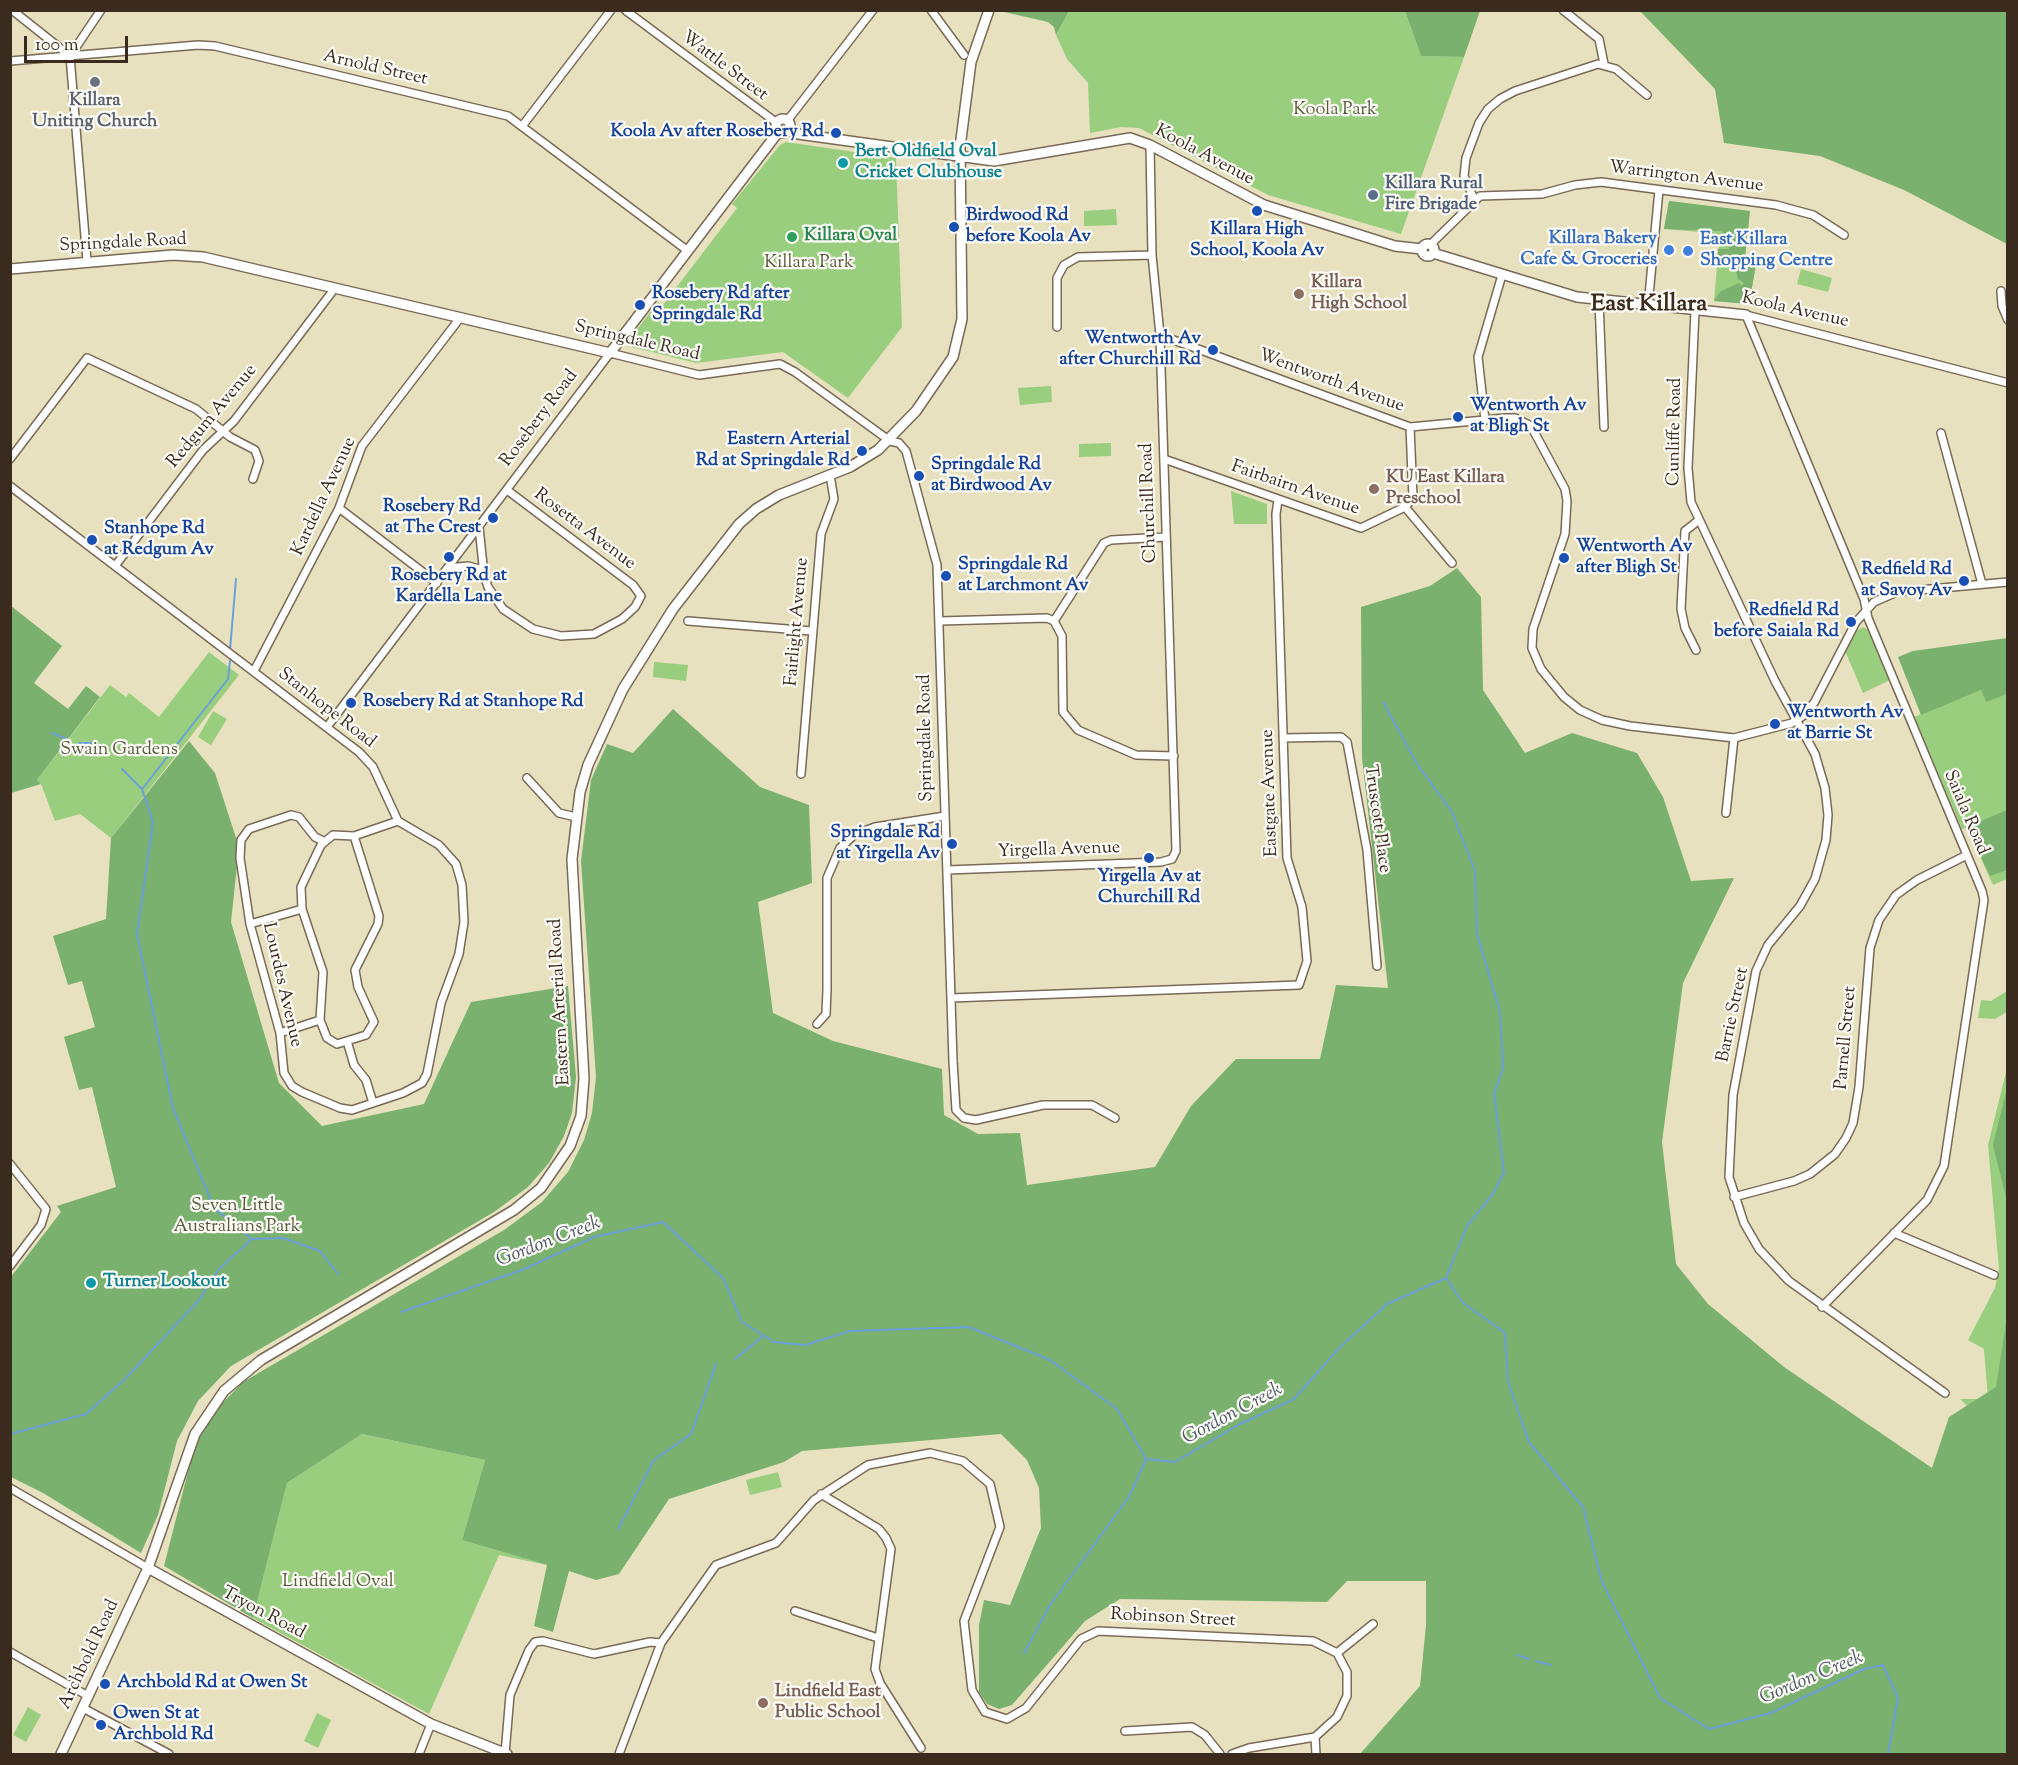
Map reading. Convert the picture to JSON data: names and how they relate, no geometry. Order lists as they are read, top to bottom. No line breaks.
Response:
{"streets":{"main road":["Koola Avenue","Springdale Road","Rosebery Road","Eastern Arterial Road","Tryon Road","Archbold Road"],"street":["Wattle Street","Arnold Street","Warrington Avenue","Wentworth Avenue","Redgum Avenue","Cunliffe Road","Fairbairn Avenue","Kardella Avenue","Churchill Road","Rosetta Avenue","Fairlight Avenue","Stanhope Road","Eastgate Avenue","Saiala Road","Truscott Place","Yirgella Avenue","Lourdes Avenue","Barrie Street","Parnell Street","Robinson Street"]},"crossings":[["Wattle Street","Koola Avenue"],["Wattle Street","Rosebery Road"],["Arnold Street","Rosebery Road"],["Koola Avenue","Rosebery Road"],["Koola Avenue","Cunliffe Road"],["Koola Avenue","Churchill Road"],["Koola Avenue","Saiala Road"],["Koola Avenue","Eastern Arterial Road"],["Springdale Road","Redgum Avenue"],["Springdale Road","Rosebery Road"],["Springdale Road","Kardella Avenue"],["Springdale Road","Eastgate Avenue"],["Springdale Road","Yirgella Avenue"],["Springdale Road","Eastern Arterial Road"],["Wentworth Avenue","Churchill Road"],["Wentworth Avenue","Barrie Street"],["Redgum Avenue","Stanhope Road"],["Rosebery Road","Rosetta Avenue"],["Rosebery Road","Stanhope Road"],["Cunliffe Road","Barrie Street"],["Fairbairn Avenue","Churchill Road"],["Fairbairn Avenue","Eastgate Avenue"],["Kardella Avenue","Stanhope Road"],["Churchill Road","Yirgella Avenue"],["Fairlight Avenue","Eastern Arterial Road"],["Stanhope Road","Lourdes Avenue"],["Eastgate Avenue","Truscott Place"],["Saiala Road","Barrie Street"],["Saiala Road","Parnell Street"],["Eastern Arterial Road","Tryon Road"],["Eastern Arterial Road","Archbold Road"],["Barrie Street","Parnell Street"],["Tryon Road","Archbold Road"]],"districts":["East Killara"],"water":["Gordon Creek"],"parks":["Koola Park","Killara Park","Swain Gardens","Seven Little Australians Park","Lindfield Oval"],"places":["Killara Uniting Church","Koola Av after Rosebery Rd","Bert Oldfield Oval Cricket Clubhouse","Killara Rural Fire Brigade","Killara High School, Koola Av","Birdwood Rd before Koola Av","Killara Oval","Killara Bakery Cafe & Groceries","East Killara Shopping Centre","Killara High School","Rosebery Rd after Springdale Rd","Wentworth Av after Churchill Rd","Wentworth Av at Bligh St","Eastern Arterial Rd at Springdale Rd","Springdale Rd at Birdwood Av","KU East Killara Preschool","Rosebery Rd at The Crest","Stanhope Rd at Redgum Av","Rosebery Rd at Kardella Lane","Wentworth Av after Bligh St","Springdale Rd at Larchmont Av","Redfield Rd at Savoy Av","Redfield Rd before Saiala Rd","Rosebery Rd at Stanhope Rd","Wentworth Av at Barrie St","Springdale Rd at Yirgella Av","Yirgella Av at Churchill Rd","Turner Lookout","Archbold Rd at Owen St","Lindfield East Public School","Owen St at Archbold Rd"],"scale_bar":"100 m"}
